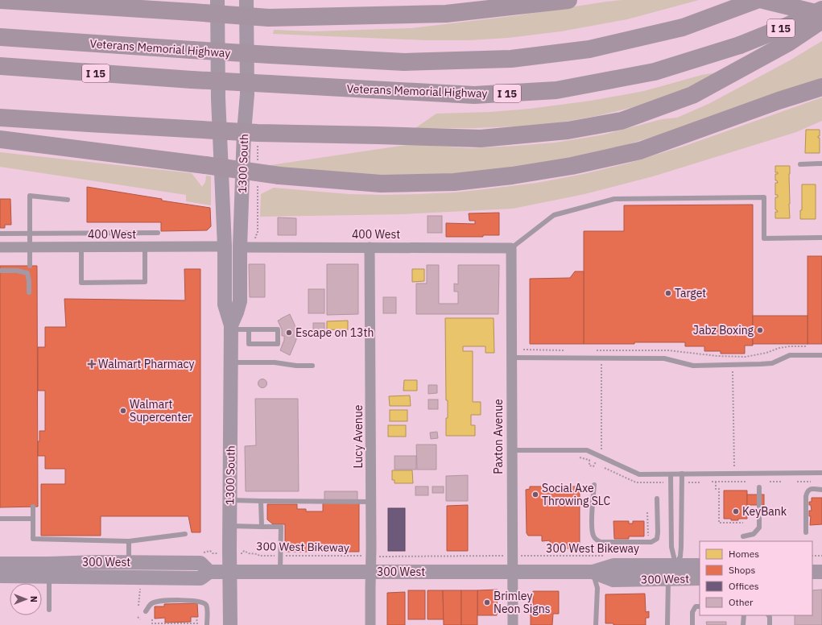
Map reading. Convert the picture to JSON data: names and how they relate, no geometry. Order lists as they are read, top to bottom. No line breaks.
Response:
{"streets":{"highway":["I 15","Veterans Memorial Highway"],"main road":["1300 South","300 West"],"street":["400 West","Lucy Avenue","Paxton Avenue"],"path":["300 West Bikeway"]},"crossings":[["1300 South","400 West"],["1300 South","300 West"],["400 West","Lucy Avenue"],["400 West","Paxton Avenue"],["Lucy Avenue","300 West"],["Paxton Avenue","300 West"]],"places":{"other":["Target","Jabz Boxing","Escape on 13th","Walmart Supercenter","Social Axe Throwing SLC","KeyBank","Brimley Neon Signs"],"health":["Walmart Pharmacy"]},"legend":["Homes","Shops","Offices","Other"],"north":"right"}
